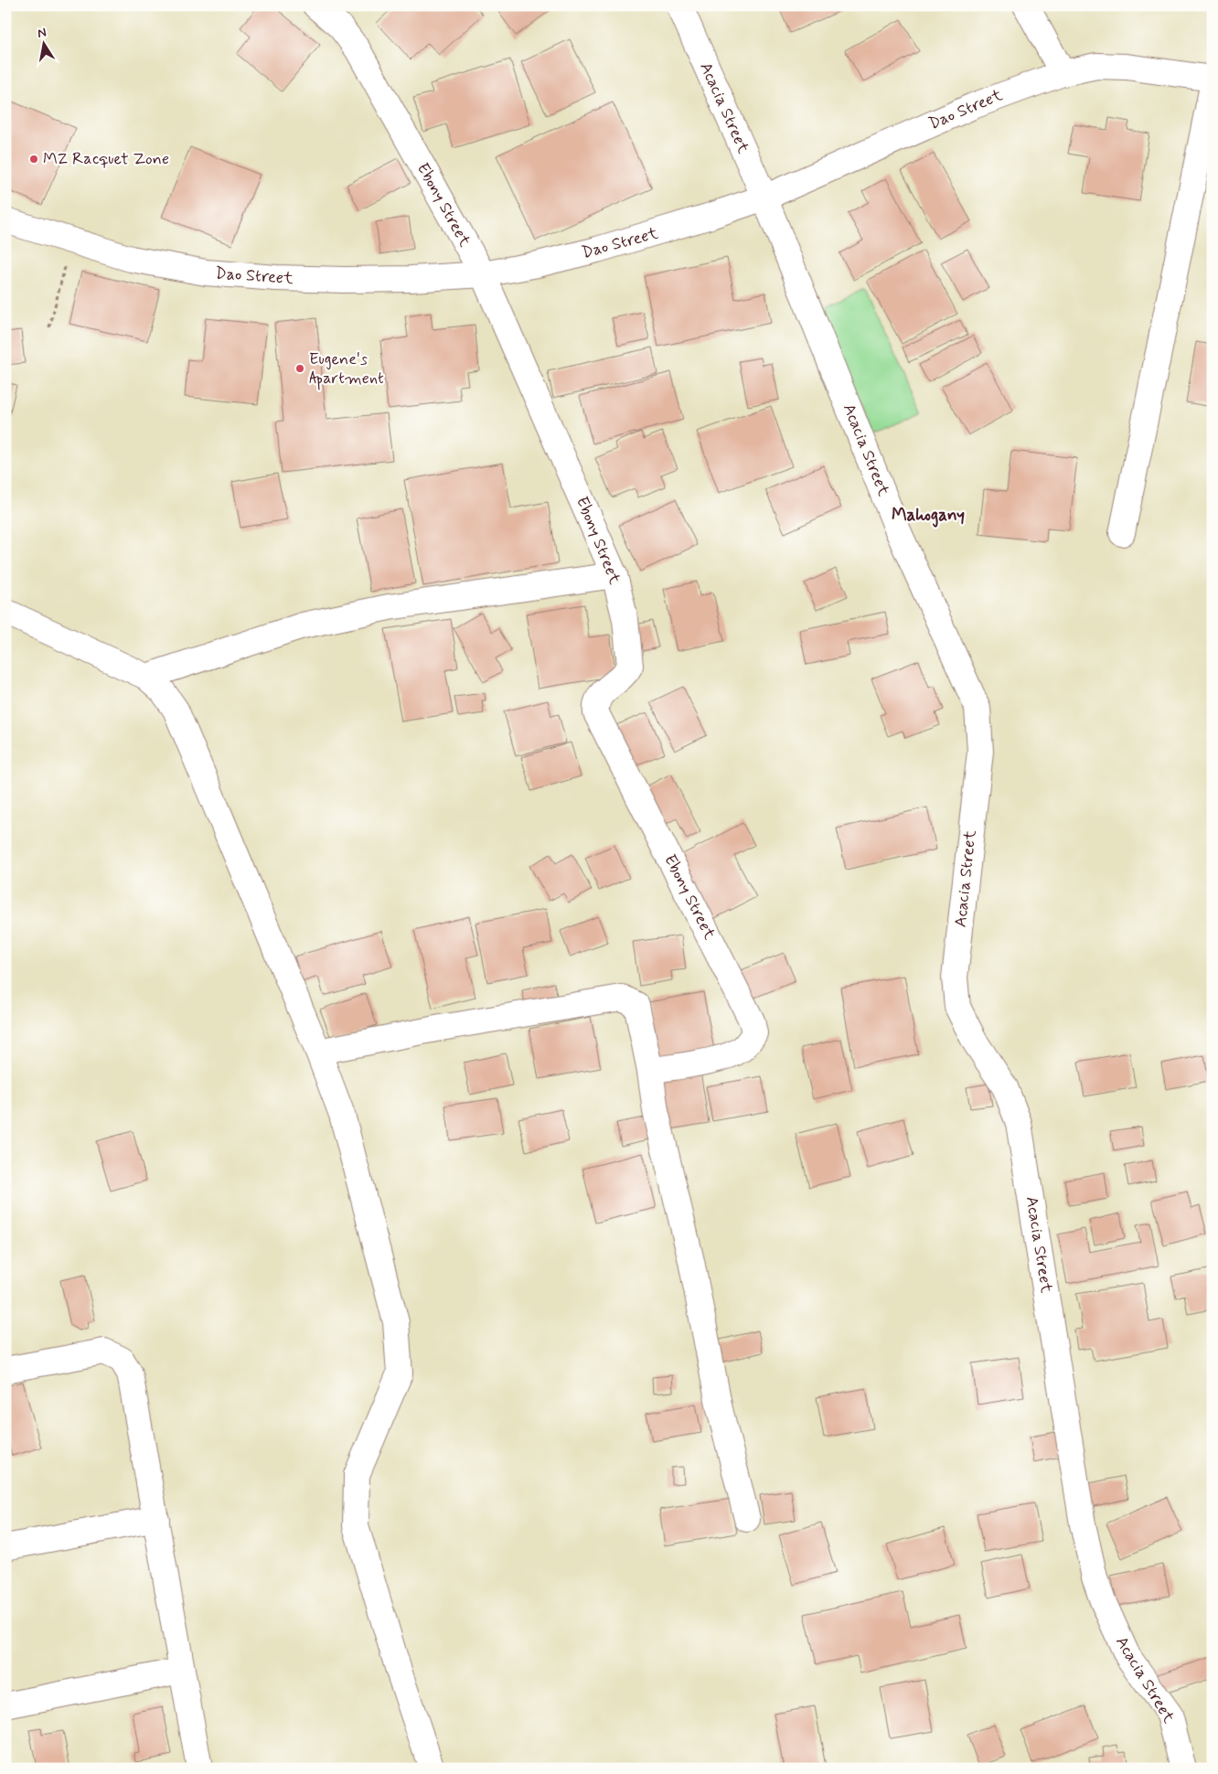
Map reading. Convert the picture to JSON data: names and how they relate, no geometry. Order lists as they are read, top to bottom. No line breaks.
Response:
{"streets":{"street":["Acacia Street","Dao Street","Ebony Street"]},"crossings":[["Acacia Street","Dao Street"],["Dao Street","Ebony Street"]],"districts":["Mahogany"],"places":["MZ Racquet Zone","Eugene's Apartment"],"north":"top"}
